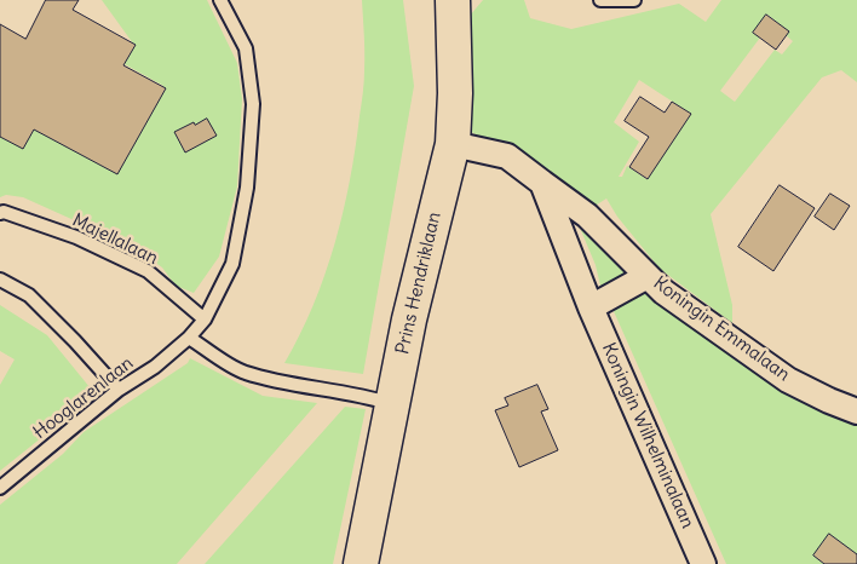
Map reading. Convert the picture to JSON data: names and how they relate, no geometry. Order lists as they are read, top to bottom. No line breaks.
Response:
{"streets":{"main road":["Prins Hendriklaan"],"street":["Koningin Emmalaan","Koningin Wilhelminalaan"],"lane":["Majellalaan","Hooglarenlaan"]},"crossings":[["Majellalaan","Hooglarenlaan"],["Koningin Emmalaan","Koningin Wilhelminalaan"]]}
